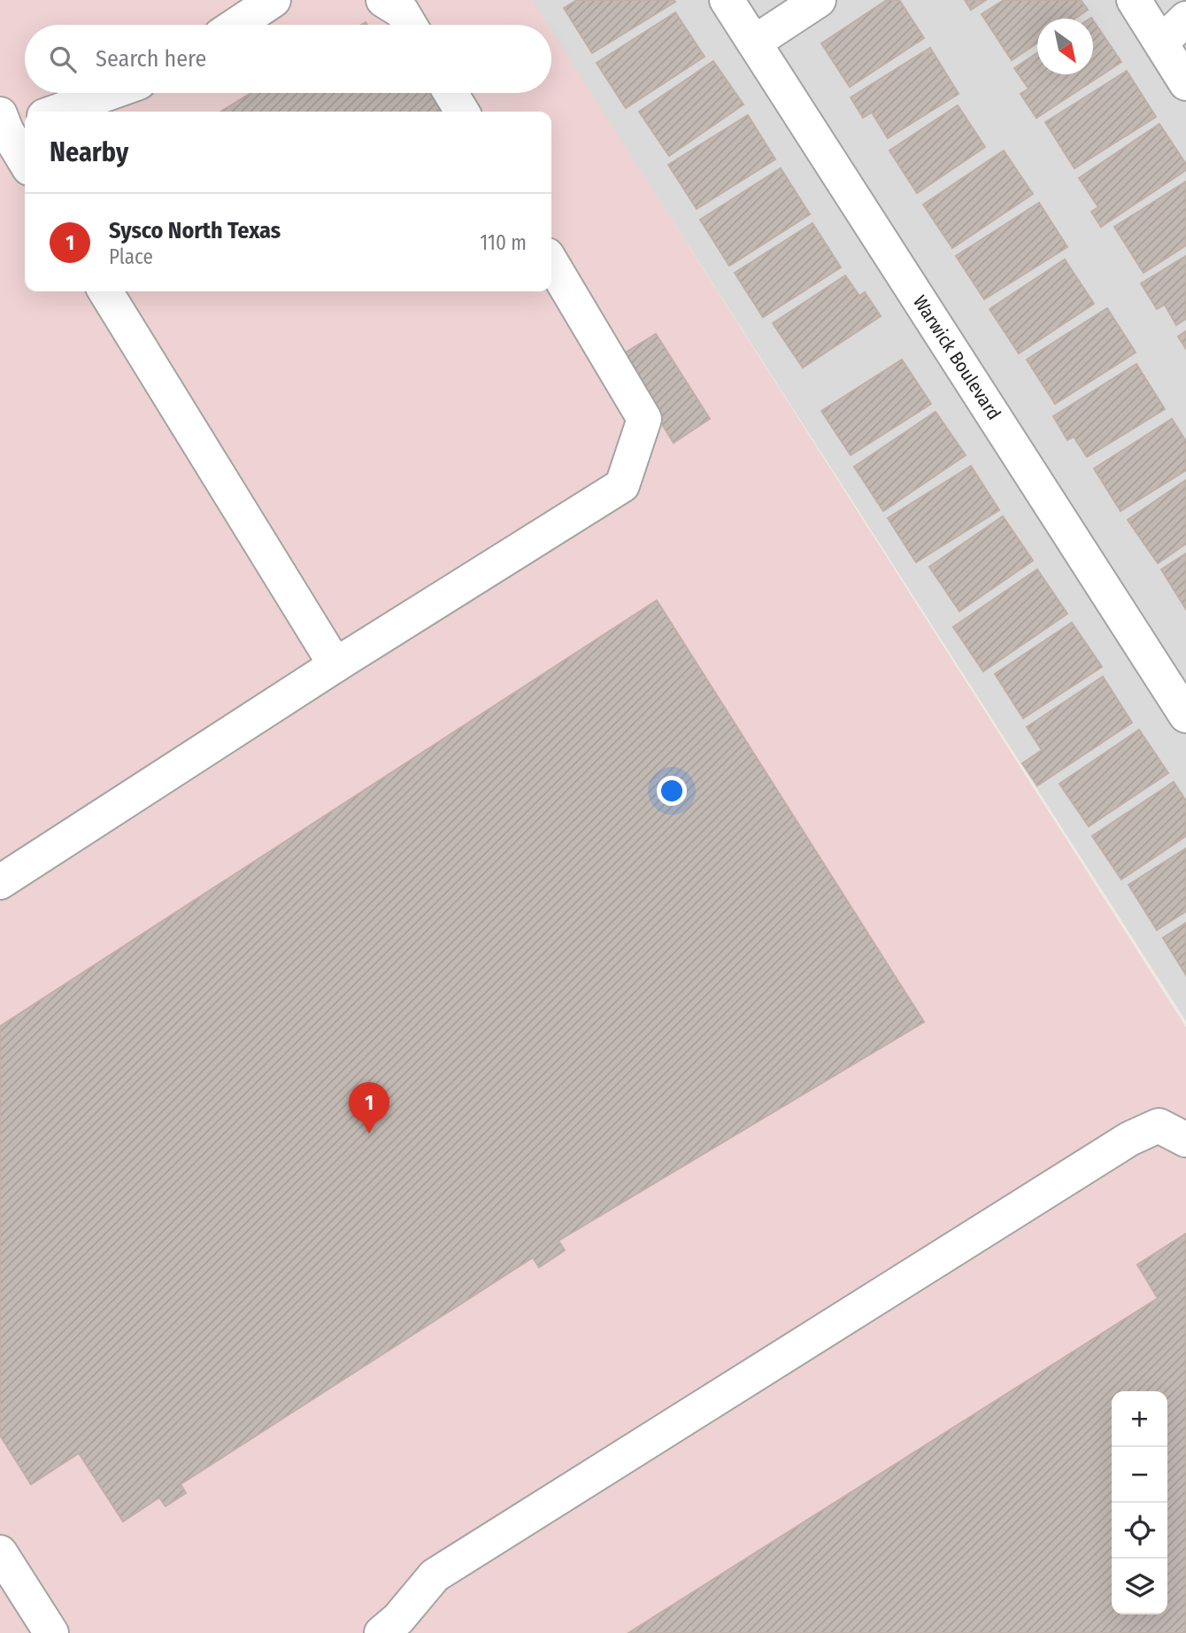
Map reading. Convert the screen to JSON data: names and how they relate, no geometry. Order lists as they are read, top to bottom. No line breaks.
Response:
{"streets":{"street":["Warwick Boulevard"]},"north":"bottom right","page":{"search":"Search here","heading":"Nearby","list":[{"mark":"1","name":"Sysco North Texas","note":"Place","value":"110 m"}],"pins":"1","map_buttons":["+","−"]}}
